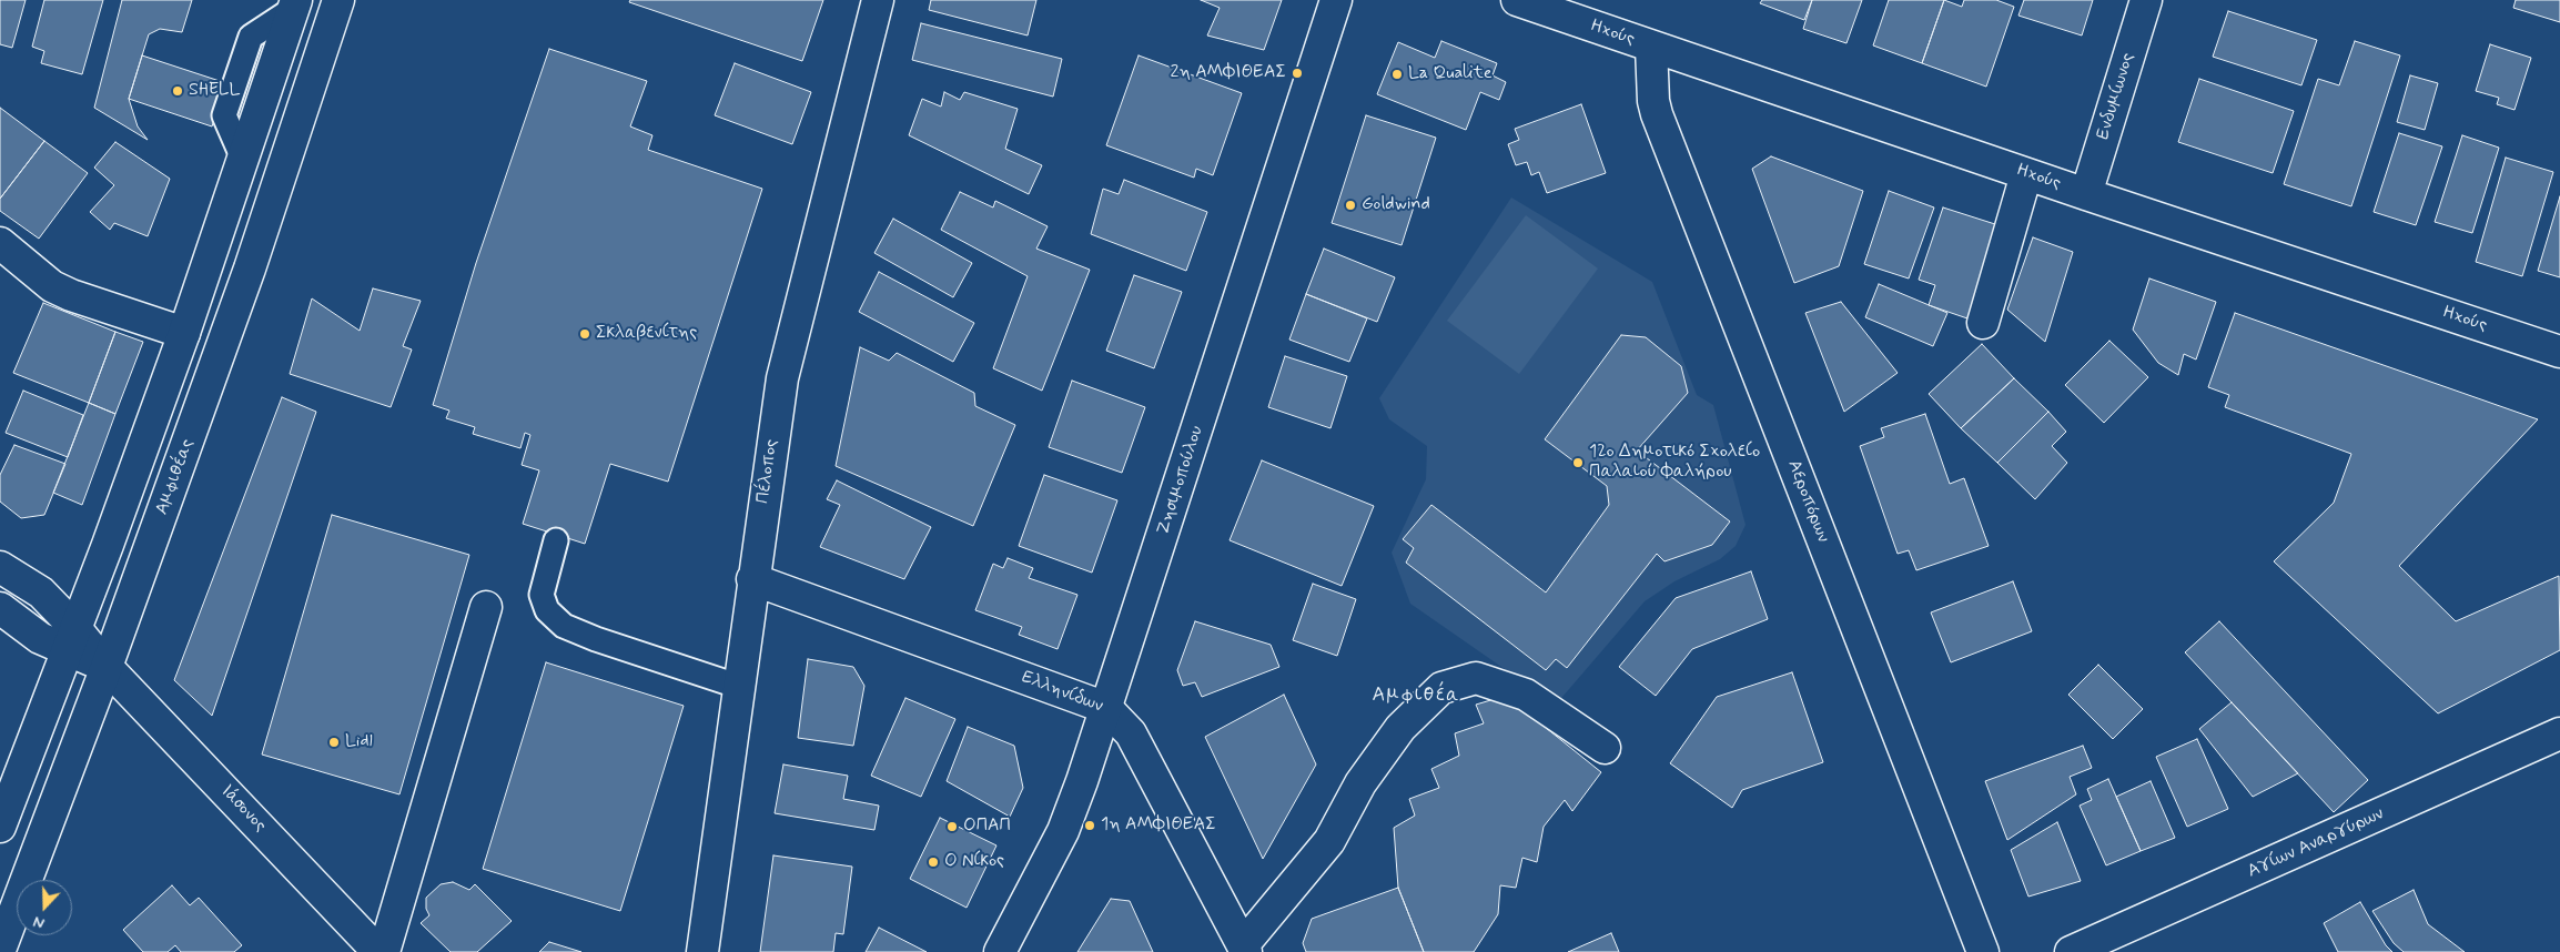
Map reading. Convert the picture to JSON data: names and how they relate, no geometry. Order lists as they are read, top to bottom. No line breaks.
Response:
{"streets":{"street":["Ηχούς","Ενδυμίωνος","Πέλοπος","Αμφιθέας","Ζησιμοπούλου","Αεροπόρων","Ελληνίδων","Ιάσονος","Αγίων Αναργύρων"]},"crossings":[["Ηχούς","Ενδυμίωνος"],["Ηχούς","Αεροπόρων"],["Πέλοπος","Ελληνίδων"],["Αμφιθέας","Ιάσονος"],["Ζησιμοπούλου","Ελληνίδων"]],"districts":["Αμφιθέα"],"places":["2η ΑΜΦΙΘΕΑΣ","La Qualite","SHELL","Goldwind","Σκλαβενίτης","12ο Δημοτικό Σχολείο Παλαιού Φαλήρου","Lidl","1η ΑΜΦΙΘΕΑΣ","ΟΠΑΠ","Ο Νίκος"],"north":"bottom"}
